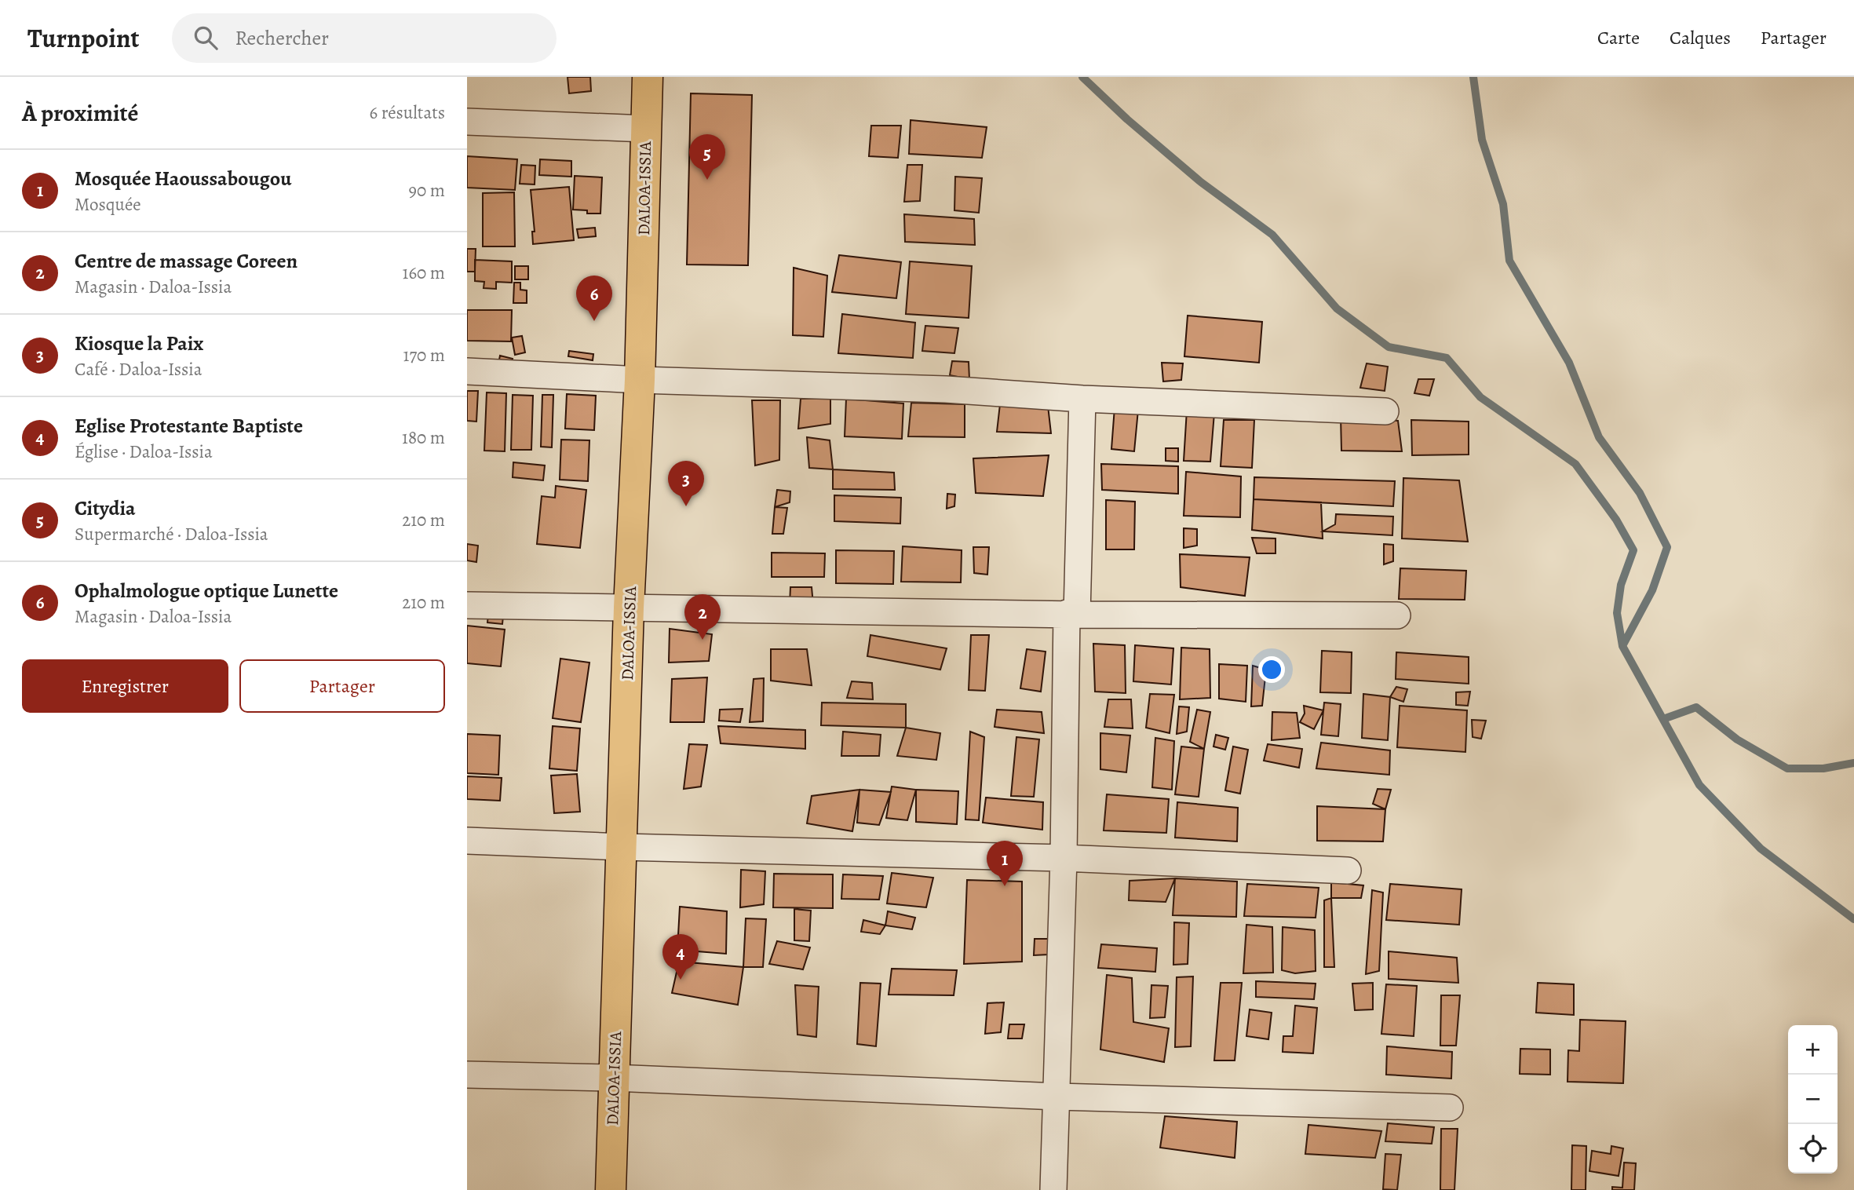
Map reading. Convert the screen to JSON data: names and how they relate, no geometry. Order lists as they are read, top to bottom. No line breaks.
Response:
{"streets":{"main road":["DALOA-ISSIA"]},"page":{"header":"Turnpoint","search":"Rechercher","nav":["Carte","Calques","Partager"],"heading":["À proximité","6 résultats"],"pins":["5","6","3","2","1","4"],"list":[{"mark":"1","name":"Mosquée Haoussabougou","note":"Mosquée","value":"90 m"},{"mark":"2","name":"Centre de massage Coreen","note":"Magasin · Daloa-Issia","value":"160 m"},{"mark":"3","name":"Kiosque la Paix","note":"Café · Daloa-Issia","value":"170 m"},{"mark":"4","name":"Eglise Protestante Baptiste","note":"Église · Daloa-Issia","value":"180 m"},{"mark":"5","name":"Citydia","note":"Supermarché · Daloa-Issia","value":"210 m"},{"mark":"6","name":"Ophalmologue optique Lunette","note":"Magasin · Daloa-Issia","value":"210 m"}],"buttons":["Enregistrer","Partager"],"map_buttons":["+","−"]}}
